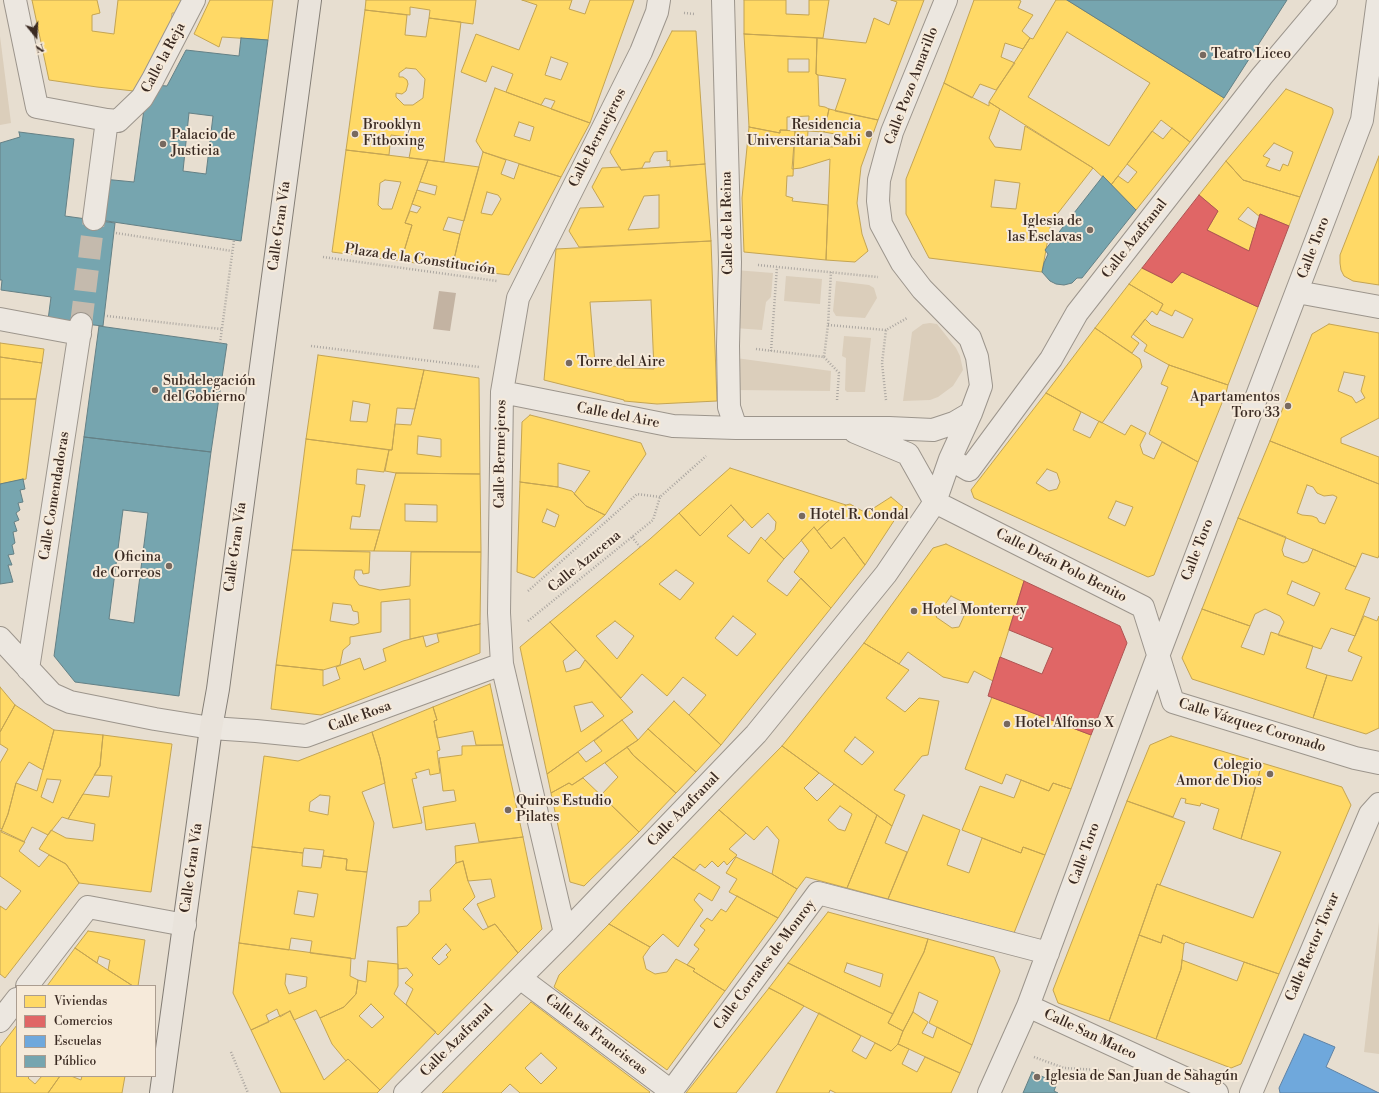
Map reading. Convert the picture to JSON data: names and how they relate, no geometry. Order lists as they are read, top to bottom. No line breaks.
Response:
{"streets":{"main road":["Calle Gran Vía"],"street":["Calle la Reja","Calle Pozo Amarillo","Calle Bermejeros","Calle de la Reina","Calle Azafranal","Calle Toro","Calle del Aire","Calle Comendadoras","Calle Deán Polo Benito","Calle Rosa","Calle Vázquez Coronado","Calle Rector Tovar","Calle Corrales de Monroy","Calle las Franciscas","Calle San Mateo"],"path":["Plaza de la Constitución","Calle Azucena"]},"crossings":[["Calle Pozo Amarillo","Calle Azafranal"],["Calle Pozo Amarillo","Calle del Aire"],["Calle Bermejeros","Calle Azafranal"],["Calle Bermejeros","Calle del Aire"],["Calle Bermejeros","Calle Azucena"],["Calle Bermejeros","Calle Rosa"],["Calle de la Reina","Calle del Aire"],["Calle Gran Vía","Calle Rosa"],["Calle Azafranal","Calle del Aire"],["Calle Azafranal","Calle Deán Polo Benito"],["Calle Azafranal","Calle las Franciscas"],["Calle Toro","Calle Deán Polo Benito"],["Calle Toro","Calle Vázquez Coronado"],["Calle Toro","Calle Corrales de Monroy"],["Calle Toro","Calle San Mateo"],["Calle Comendadoras","Calle Rosa"],["Calle Deán Polo Benito","Calle Vázquez Coronado"],["Calle Corrales de Monroy","Calle las Franciscas"]],"places":["Teatro Liceo","Brooklyn Fitboxing","Residencia Universitaria Sabi","Palacio de Justicia","Iglesia de las Esclavas","Torre del Aire","Subdelegación del Gobierno","Apartamentos Toro 33","Hotel R. Condal","Oficina de Correos","Hotel Monterrey","Hotel Alfonso X","Colegio Amor de Dios","Quiros Estudio Pilates","Iglesia de San Juan de Sahagún"],"legend":["Viviendas","Comercios","Escuelas","Público"],"north":"bottom"}
